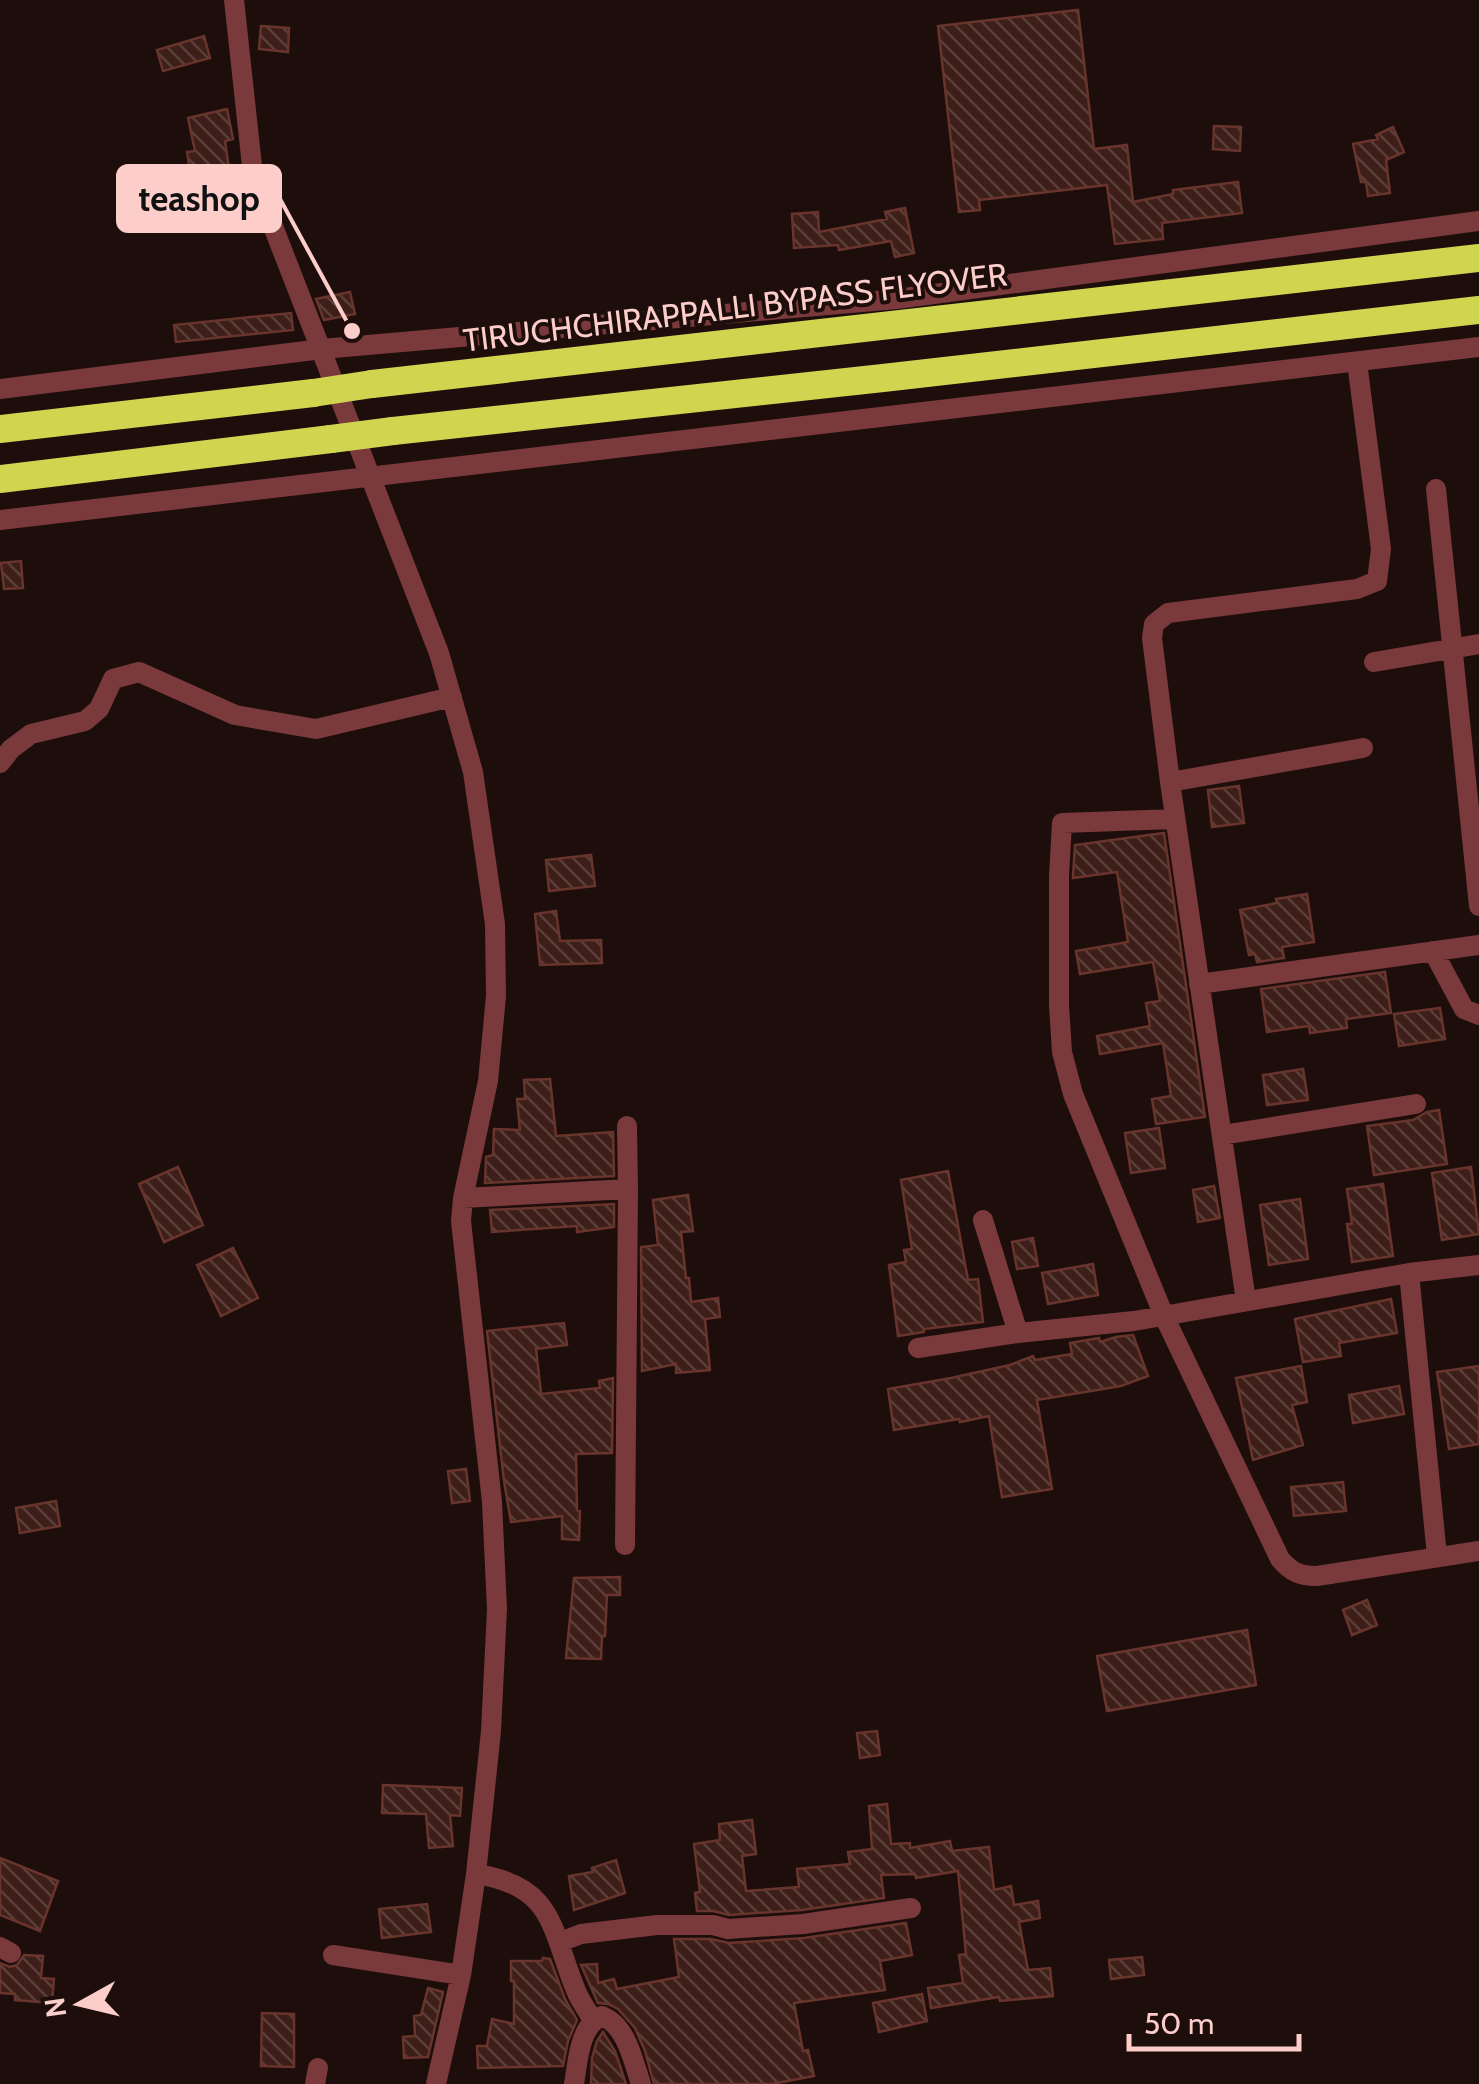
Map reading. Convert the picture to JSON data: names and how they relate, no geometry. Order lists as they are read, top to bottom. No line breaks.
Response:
{"streets":{"highway":["TIRUCHCHIRAPPALLI BYPASS FLYOVER"]},"places":["teashop"],"scale_bar":"50 m","north":"left"}
